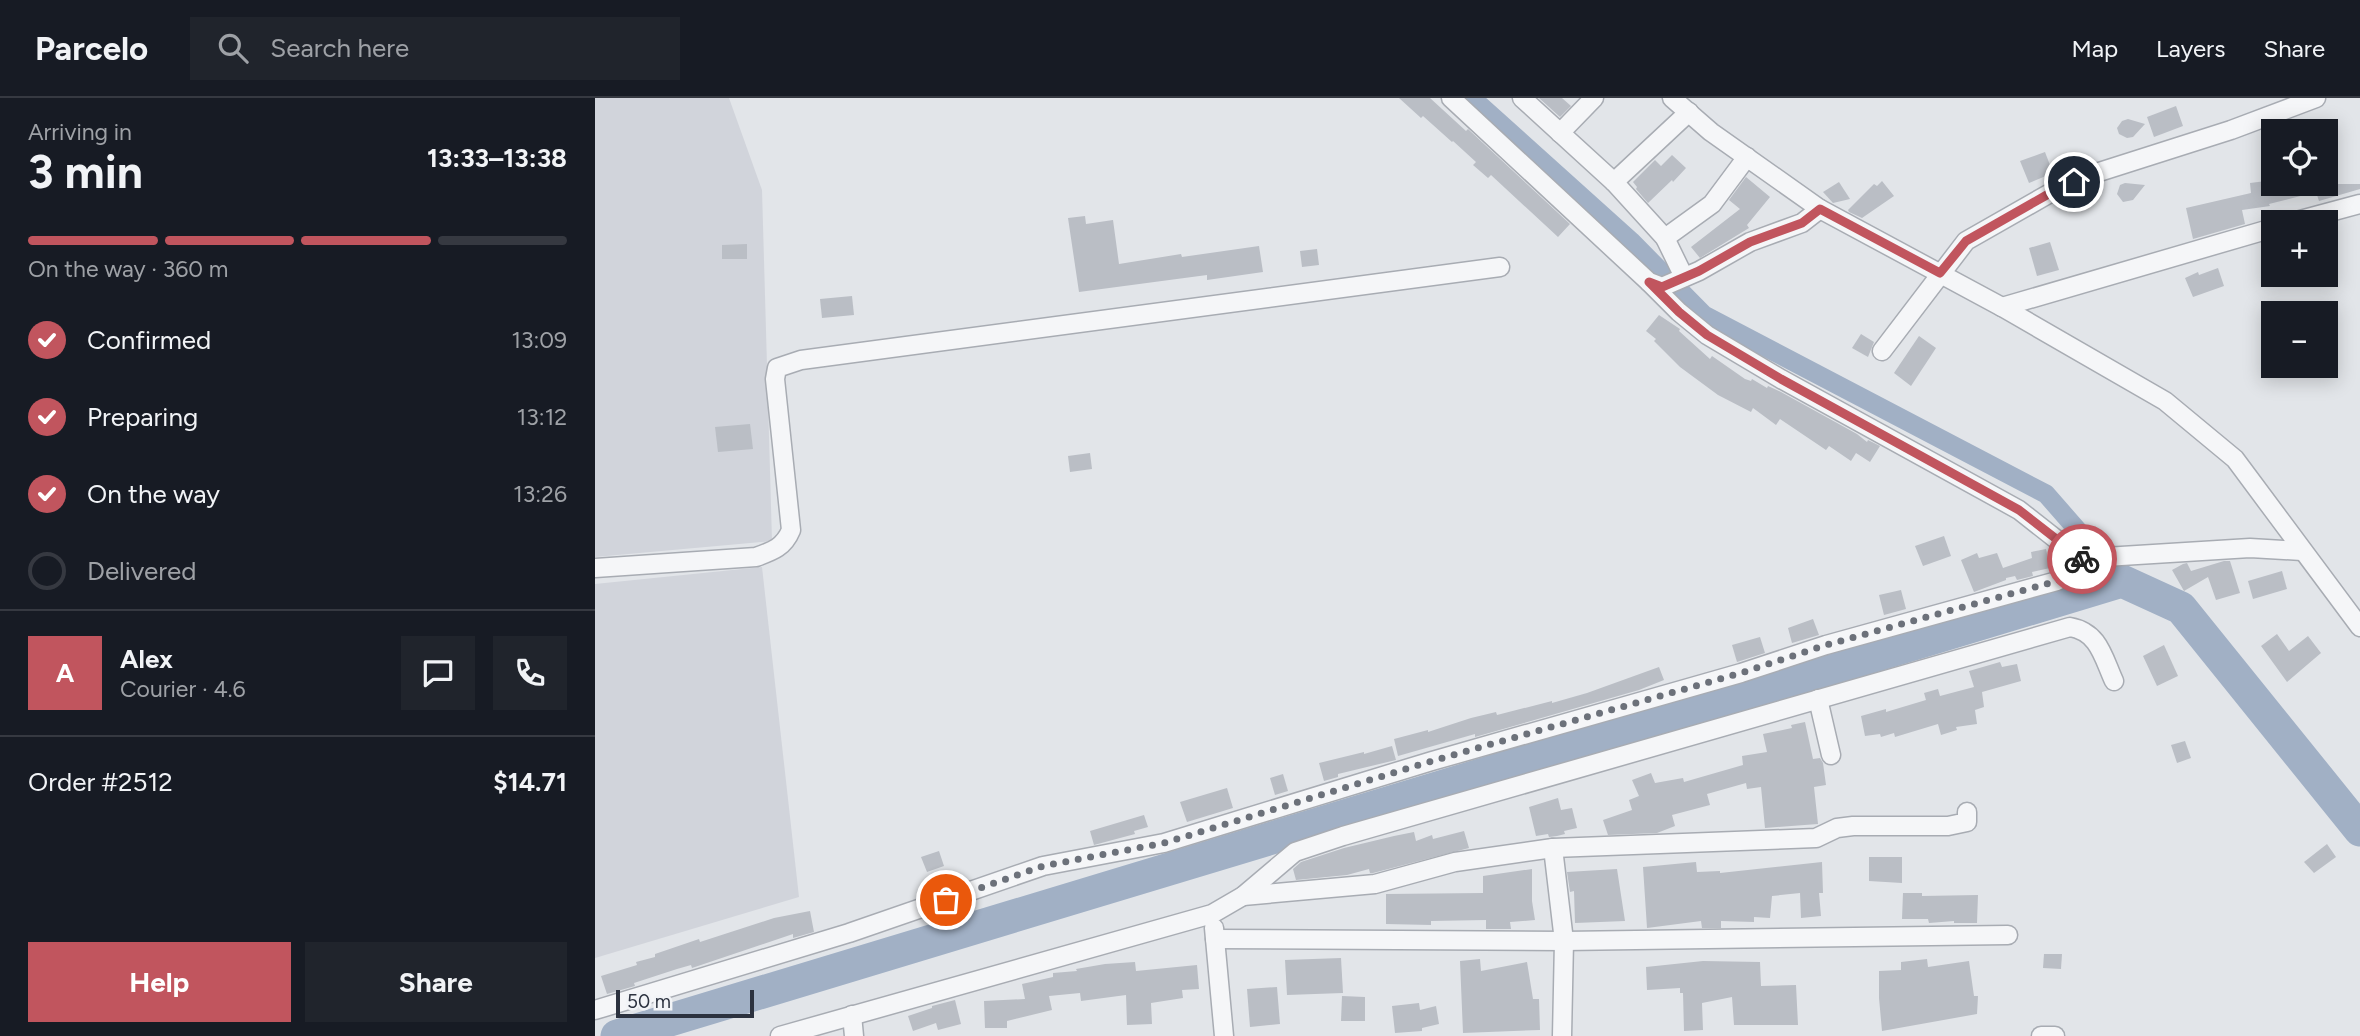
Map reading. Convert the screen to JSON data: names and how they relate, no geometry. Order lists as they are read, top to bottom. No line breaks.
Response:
{"scale_bar":"50 m","page":{"header":"Parcelo","search":"Search here","nav":["Map","Layers","Share"],"heading":["3 min","Arriving in","13:33–13:38"],"panel":["Alex","Courier · 4.6","Order #2512","$14.71"],"map_buttons":["+","−"],"bar":"On the way · 360 m","list":[["Confirmed","13:09"],["Preparing","13:12"],["On the way","13:26"],"Delivered"],"round":"A","buttons":["Help","Share"],"scale":"50 m"}}
